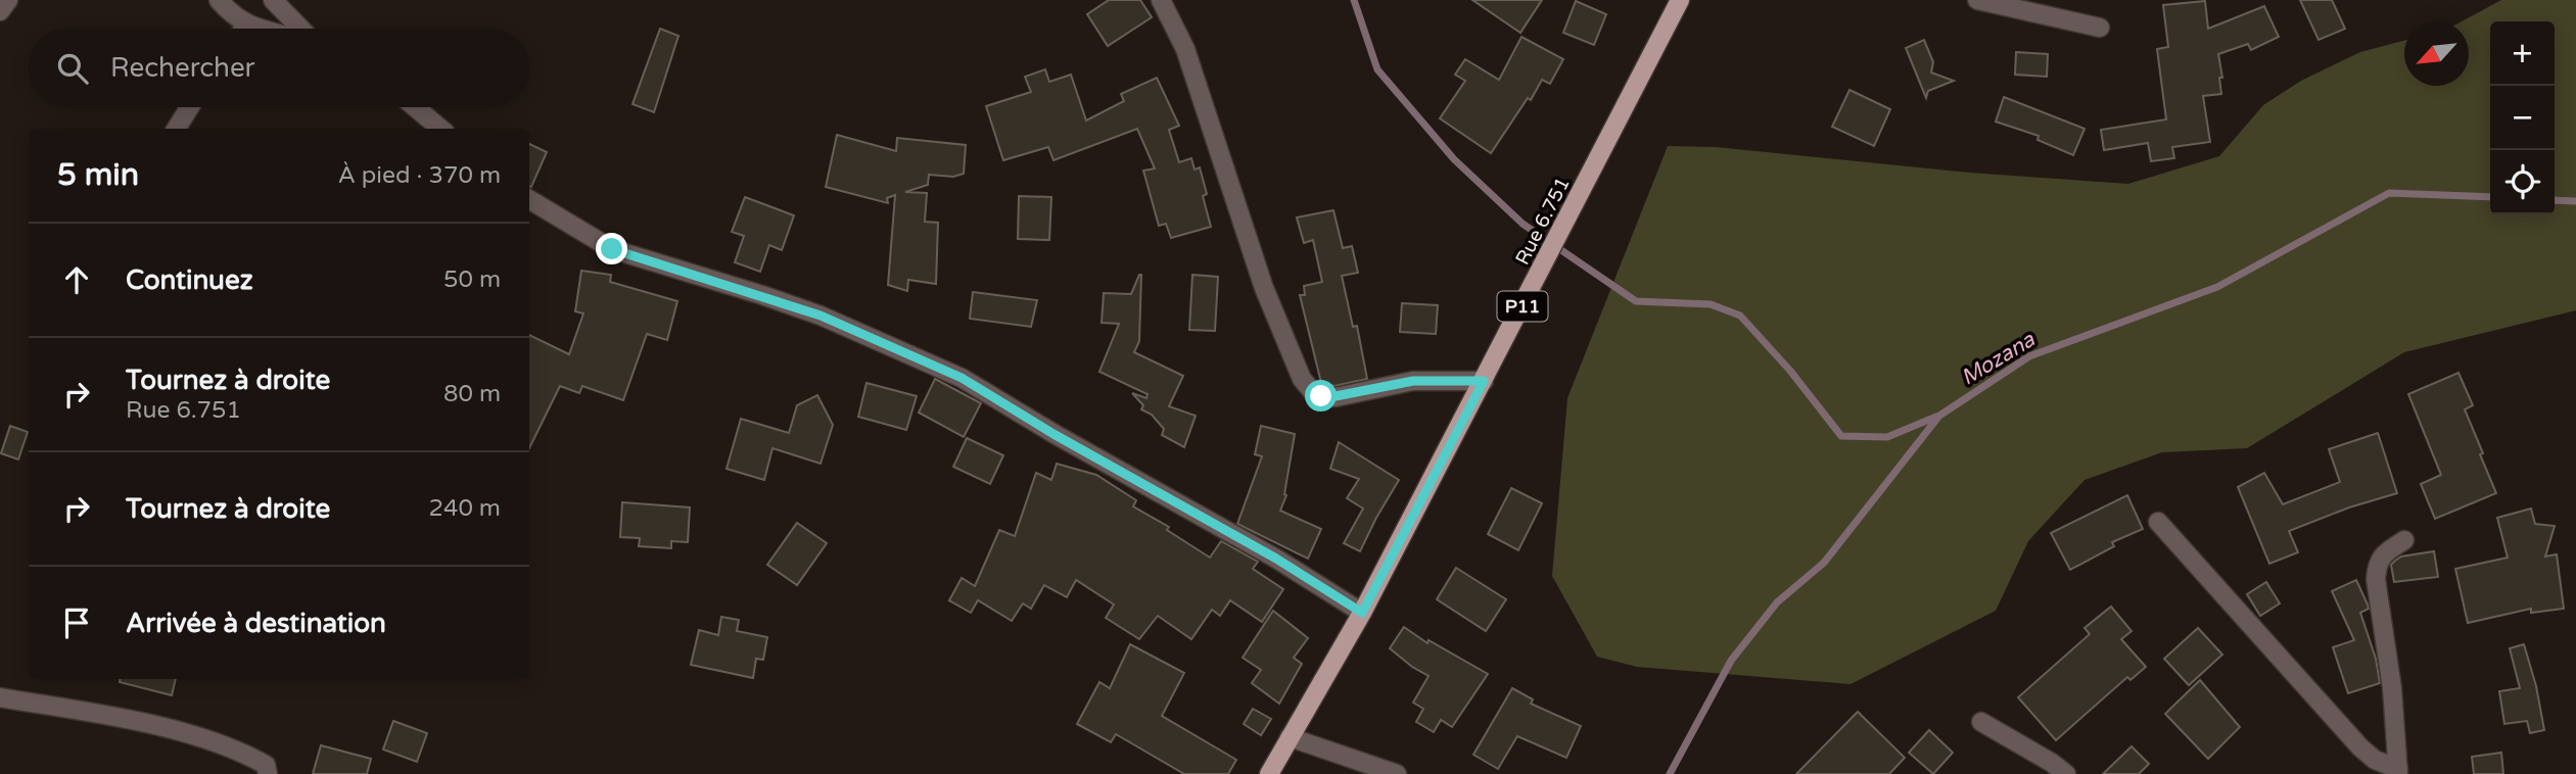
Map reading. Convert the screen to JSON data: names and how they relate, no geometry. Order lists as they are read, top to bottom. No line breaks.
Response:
{"streets":{"main road":["Rue 6.751","P11"]},"crossings":[["Rue 6.751","P11"]],"water":["Mozana"],"north":"bottom left","page":{"map_buttons":["+","−"],"search":"Rechercher","heading":["5 min","À pied · 370 m"],"list":[["Continuez","50 m"],["Tournez à droite","Rue 6.751","80 m"],["Tournez à droite","240 m"],"Arrivée à destination"]}}
